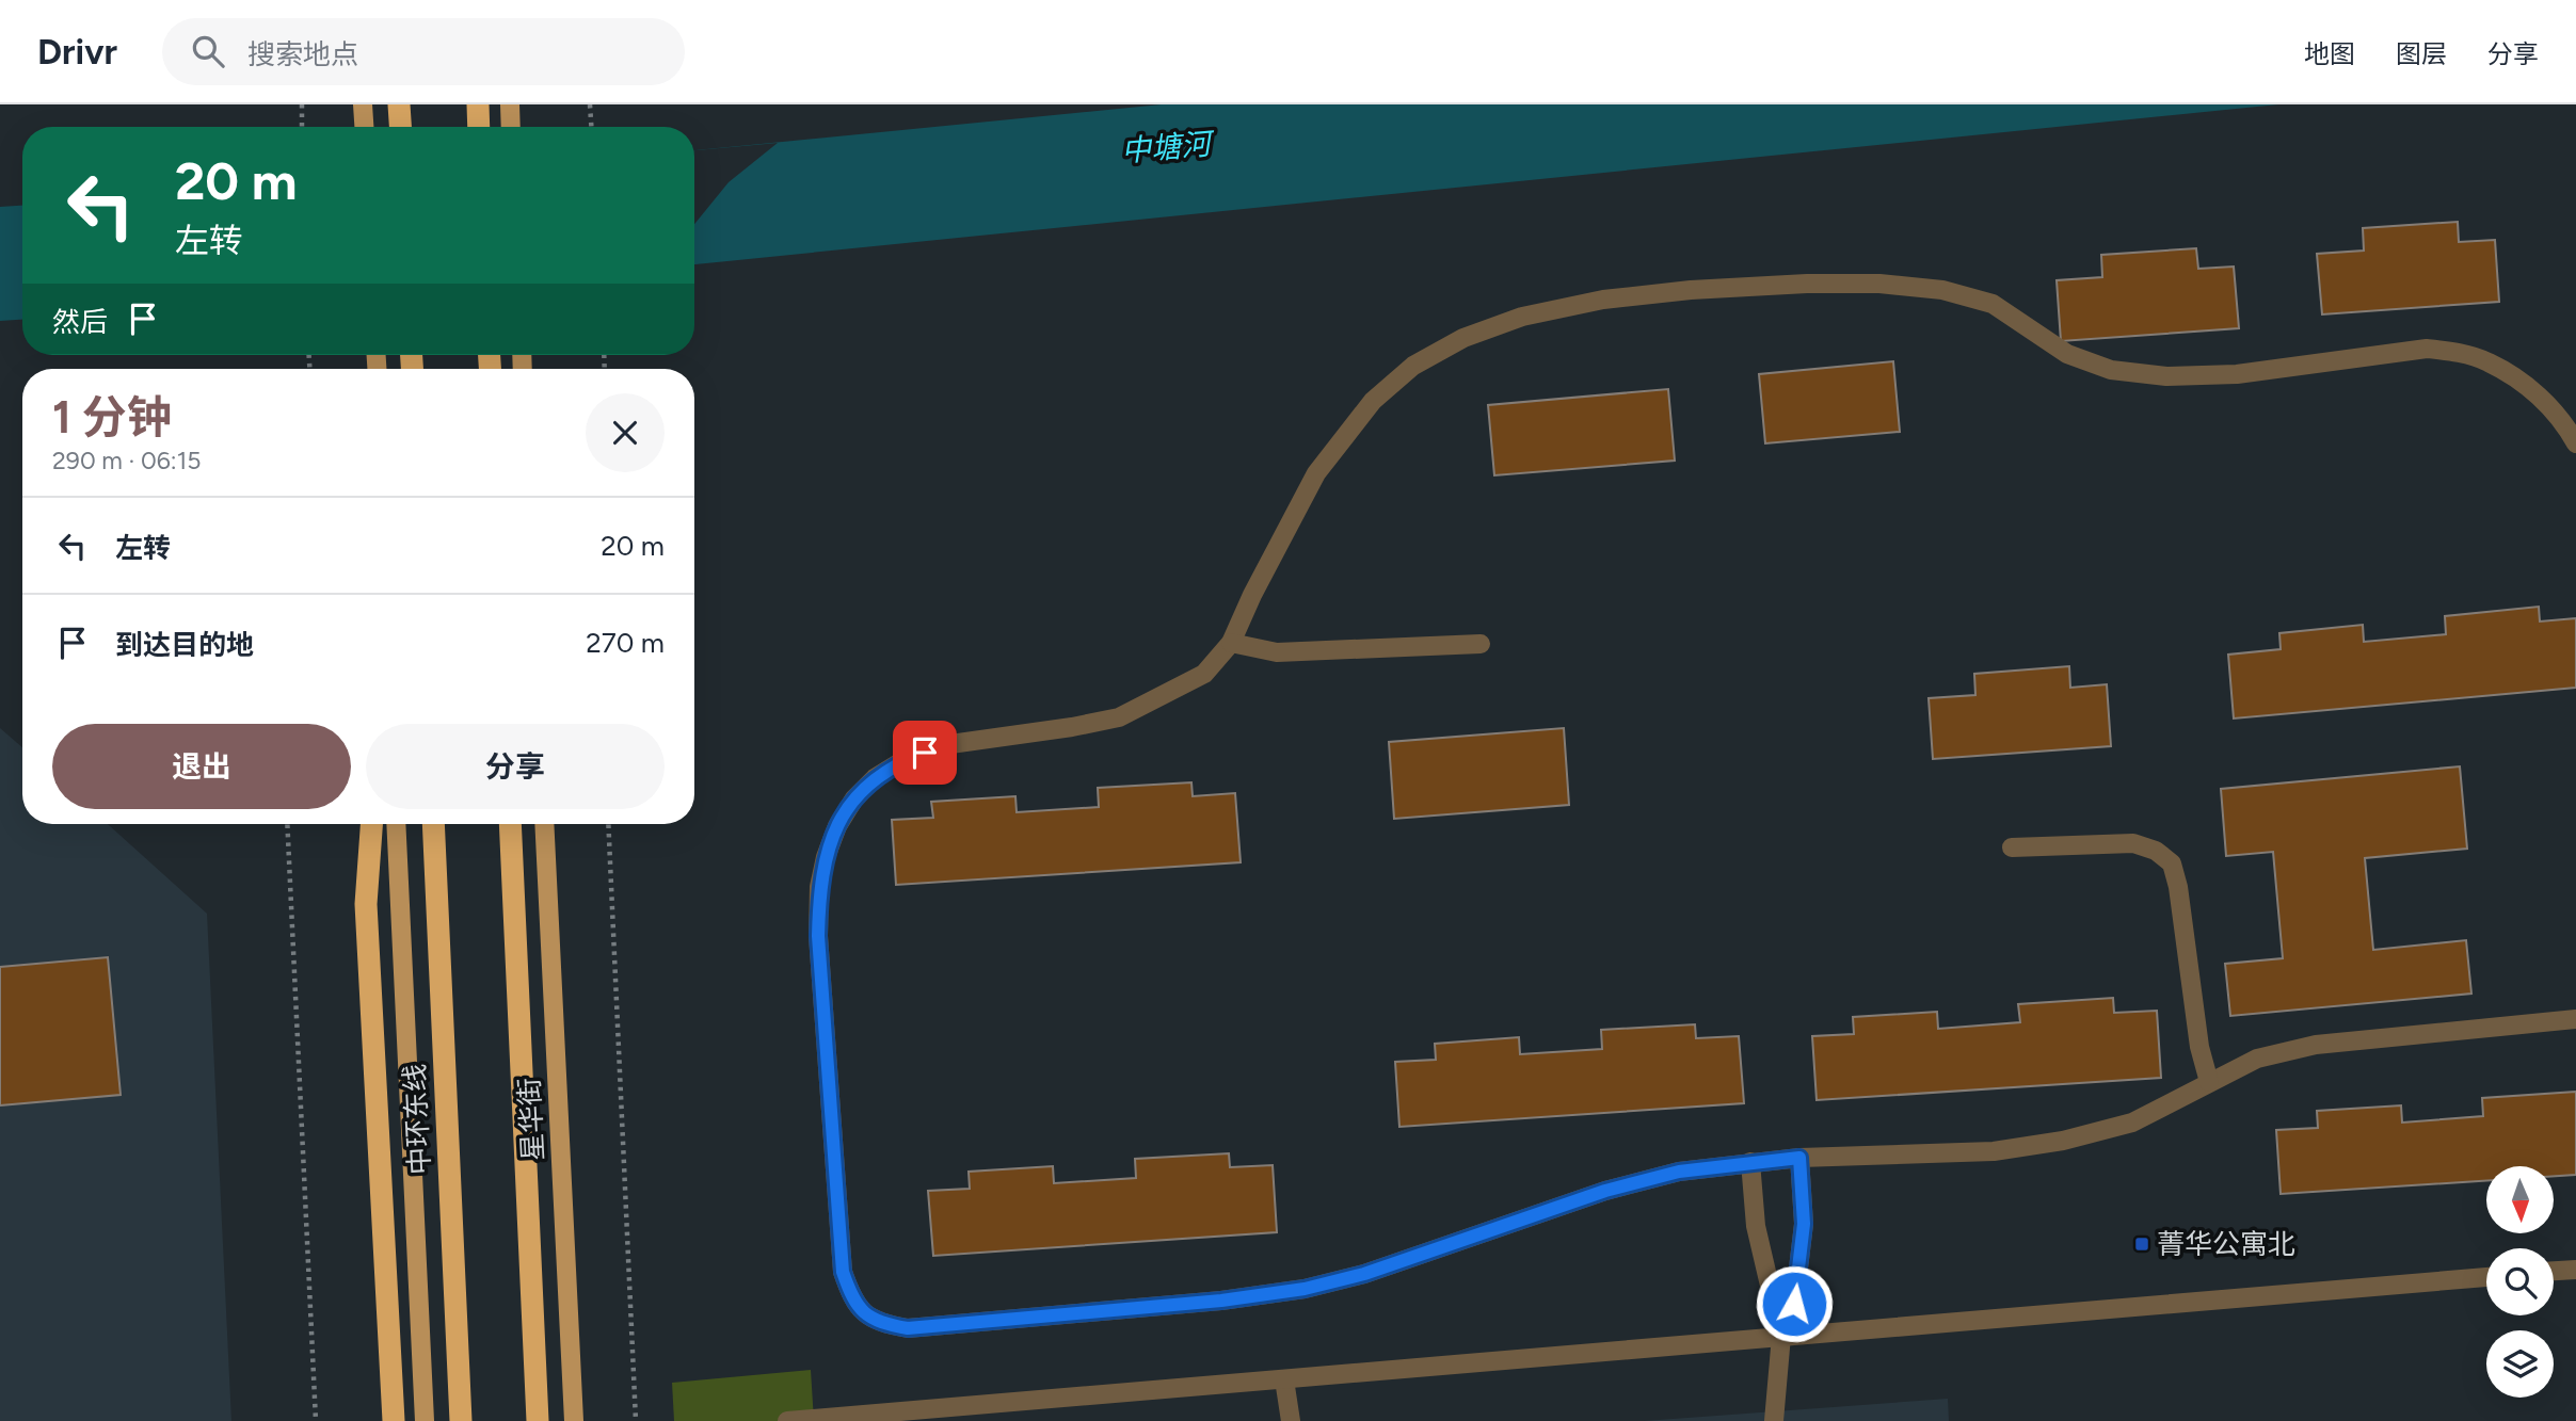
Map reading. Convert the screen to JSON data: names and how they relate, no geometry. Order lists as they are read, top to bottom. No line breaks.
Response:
{"streets":{"highway":["中环东线"],"main road":["星华街"]},"water":["中塘河"],"places":{"transit":["菁华公寓北"]},"north":"bottom","page":{"header":"Drivr","search":"搜索地点","nav":["地图","图层","分享"],"turn":["20 m","左转"],"then":"然后","heading":["1 分钟","290 m · 06:15"],"list":[{"name":"左转","value":"20 m"},{"name":"到达目的地","value":"270 m"}],"buttons":["退出","分享"]}}
